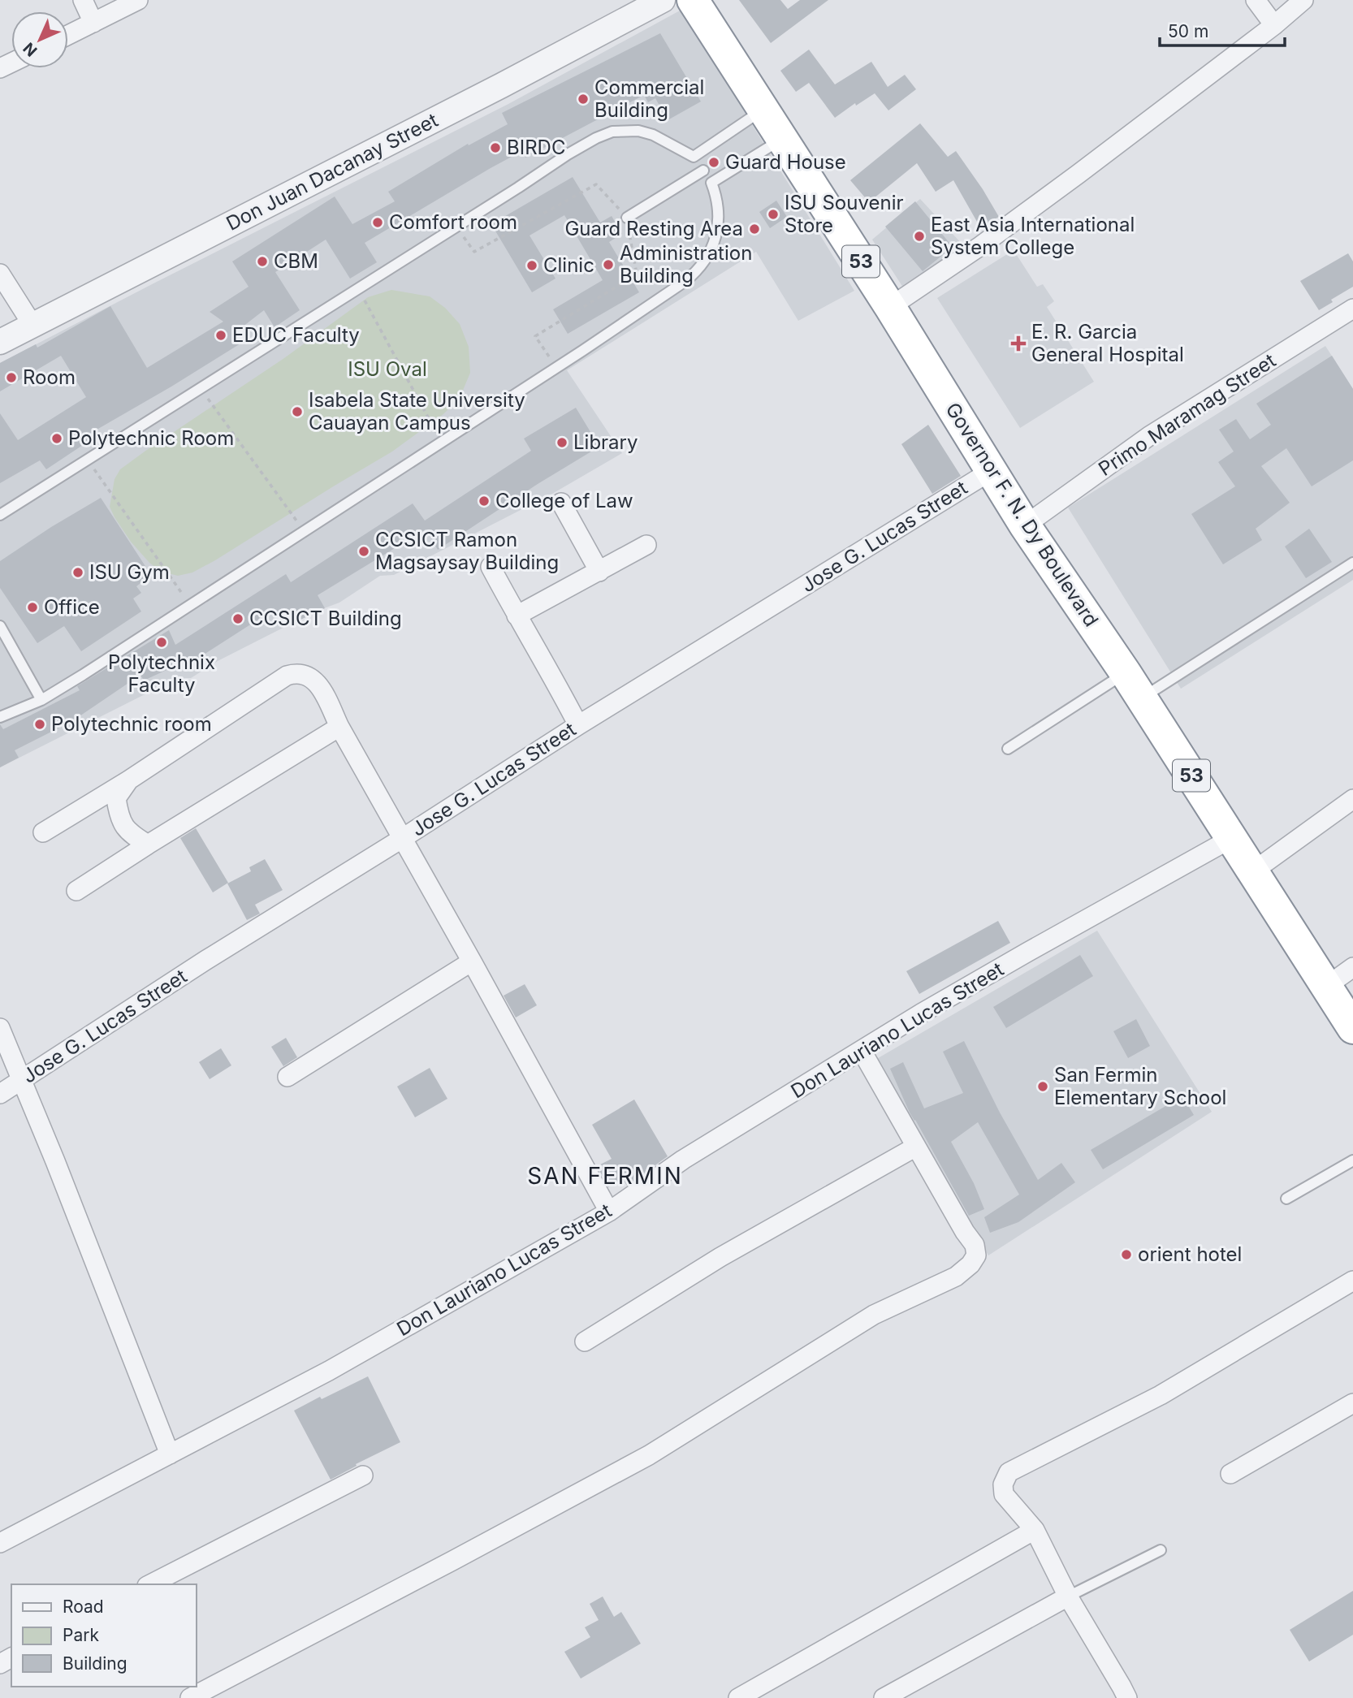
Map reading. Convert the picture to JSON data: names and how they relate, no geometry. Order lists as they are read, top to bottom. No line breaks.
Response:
{"streets":{"highway":["53","Governor F. N. Dy Boulevard"],"street":["Don Juan Dacanay Street","Primo Maramag Street","Jose G. Lucas Street","Don Lauriano Lucas Street"]},"crossings":[["Primo Maramag Street","Governor F. N. Dy Boulevard"],["Governor F. N. Dy Boulevard","Jose G. Lucas Street"],["Governor F. N. Dy Boulevard","Don Lauriano Lucas Street"]],"districts":["SAN FERMIN"],"parks":["ISU Oval"],"places":{"other":["Commercial Building","BIRDC","Guard House","ISU Souvenir Store","Comfort room","Guard Resting Area","East Asia International System College","CBM","Administration Building","Clinic","EDUC Faculty","Room","Isabela State University Cauayan Campus","Polytechnic Room","Library","College of Law","CCSICT Ramon Magsaysay Building","ISU Gym","Office","CCSICT Building","Polytechnix Faculty","Polytechnic room","San Fermin Elementary School","orient hotel"],"health":["E. R. Garcia General Hospital"]},"legend":["Road","Park","Building"],"scale_bar":"50 m","north":"bottom left"}
